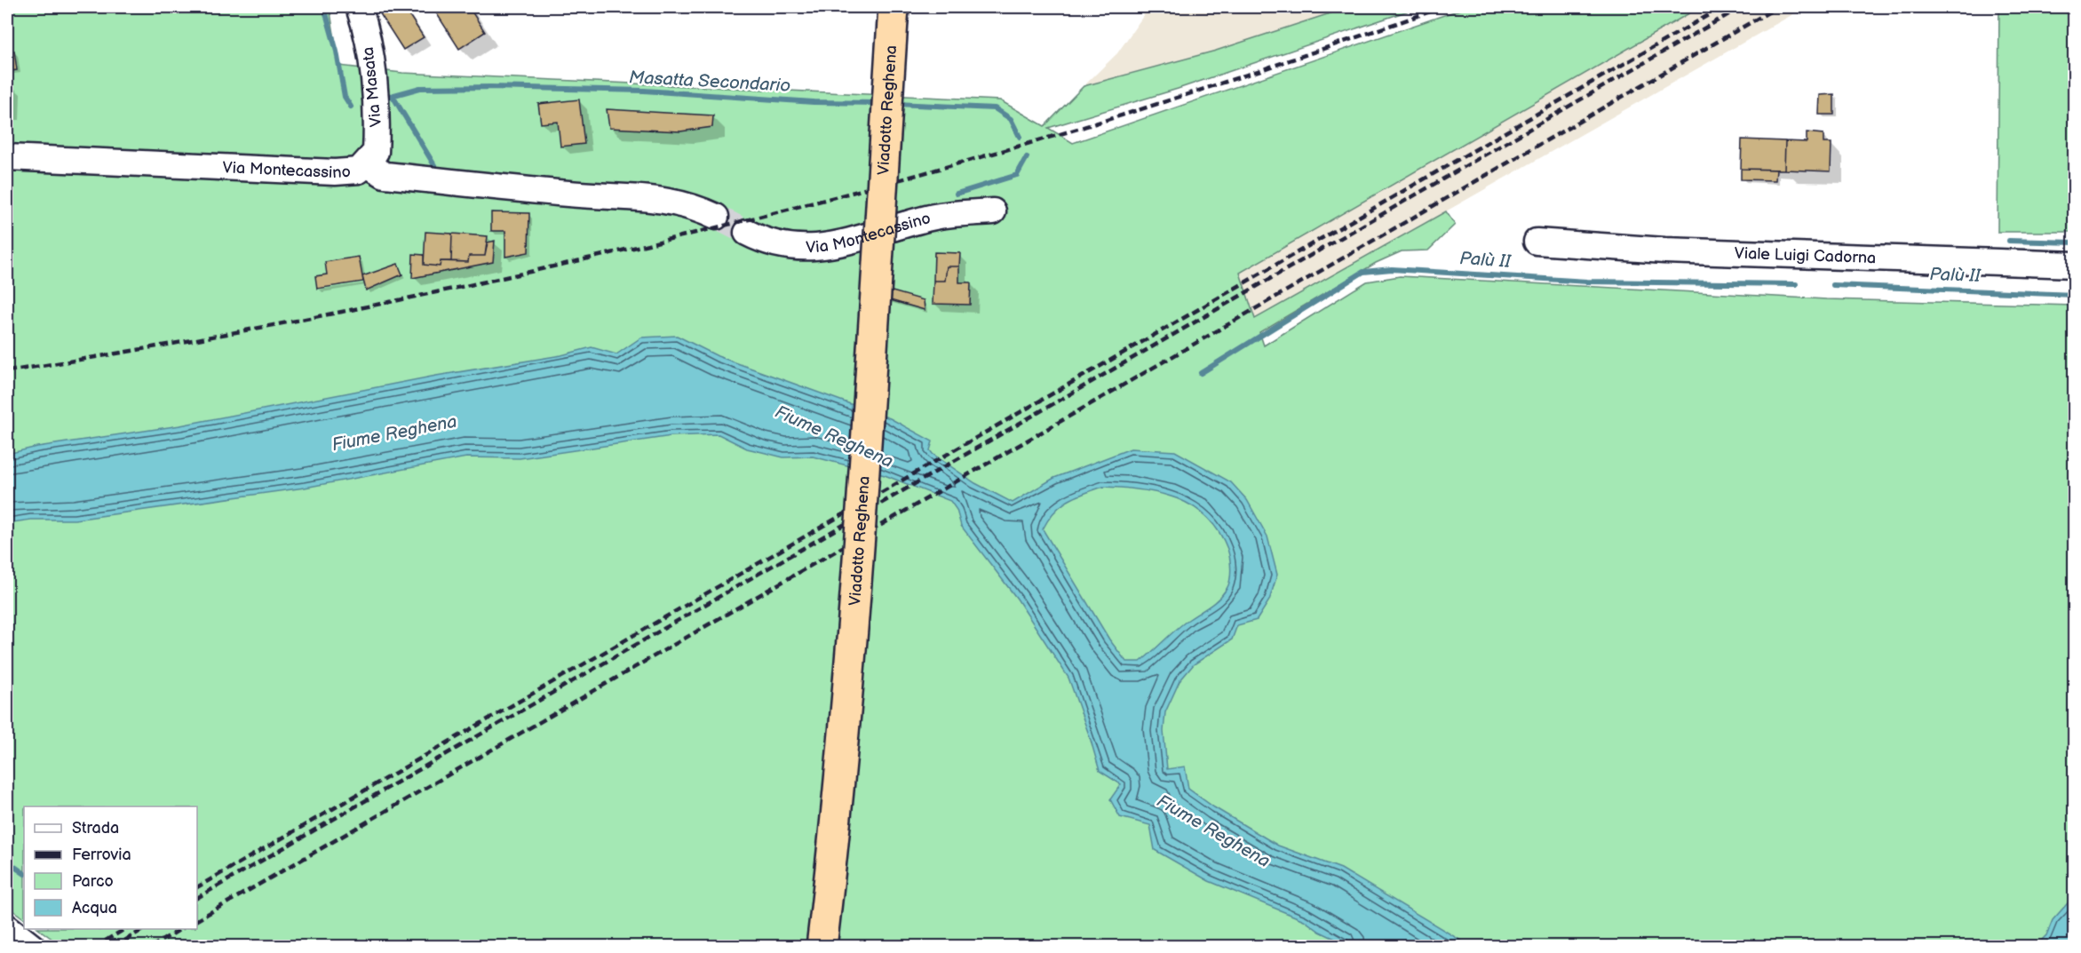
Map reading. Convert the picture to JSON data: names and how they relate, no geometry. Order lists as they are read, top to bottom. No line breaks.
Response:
{"streets":{"highway":["Viadotto Reghena"],"street":["Via Masata","Via Montecassino","Viale Luigi Cadorna"]},"crossings":[["Via Masata","Via Montecassino"]],"water":["Masatta Secondario","Palù II","Fiume Reghena"],"legend":["Strada","Ferrovia","Parco","Acqua"]}
